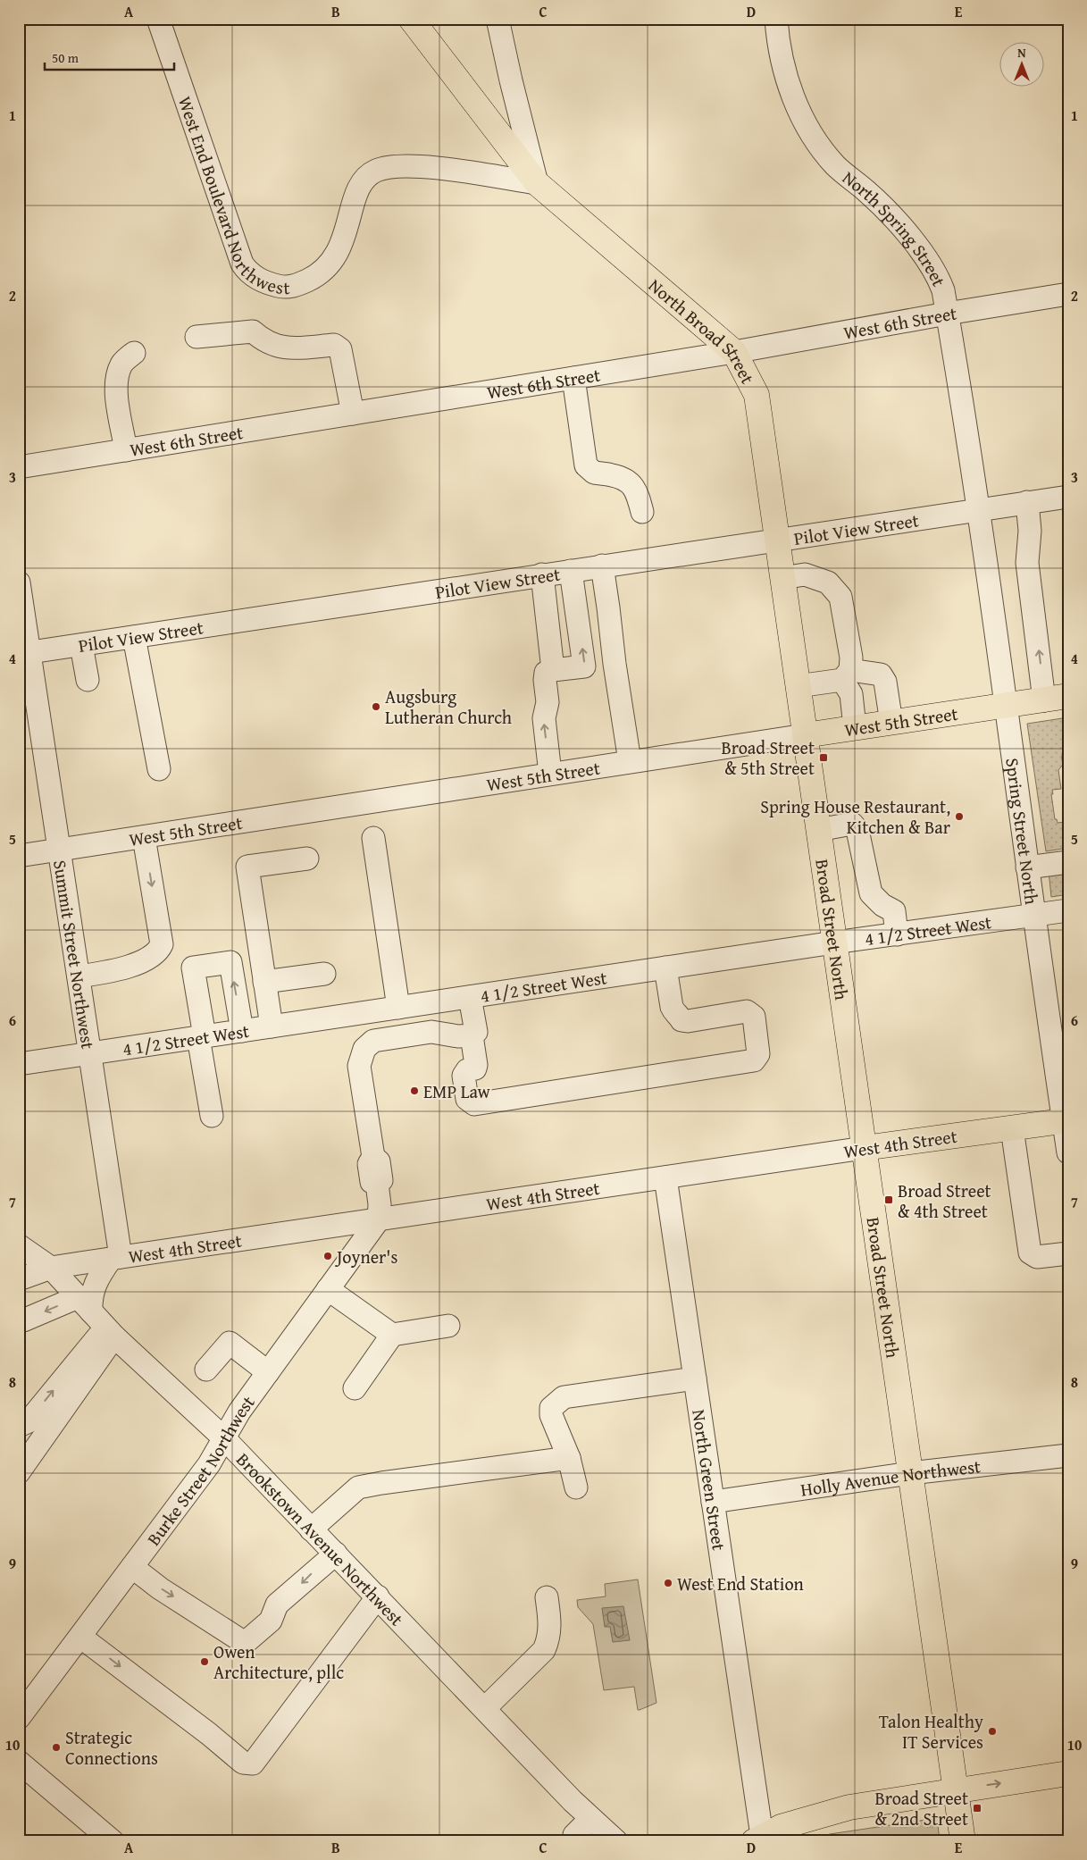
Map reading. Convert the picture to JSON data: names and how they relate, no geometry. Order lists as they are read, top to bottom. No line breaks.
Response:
{"streets":{"main road":["North Broad Street","West 5th Street","Broad Street North","West 4th Street"],"street":["West End Boulevard Northwest","North Spring Street","West 6th Street","Pilot View Street","Spring Street North","4 1/2 Street West","Summit Street Northwest","Burke Street Northwest","Holly Avenue Northwest","North Green Street","Brookstown Avenue Northwest"]},"crossings":[["West End Boulevard Northwest","North Broad Street"],["North Spring Street","West 6th Street"],["North Spring Street","Pilot View Street"],["North Spring Street","Spring Street North"],["West 6th Street","North Broad Street"],["North Broad Street","Pilot View Street"],["North Broad Street","West 5th Street"],["North Broad Street","Broad Street North"],["Pilot View Street","Spring Street North"],["Pilot View Street","Summit Street Northwest"],["West 5th Street","Spring Street North"],["West 5th Street","Broad Street North"],["West 5th Street","Summit Street Northwest"],["Spring Street North","4 1/2 Street West"],["Spring Street North","West 4th Street"],["Broad Street North","4 1/2 Street West"],["Broad Street North","West 4th Street"],["Broad Street North","Holly Avenue Northwest"],["4 1/2 Street West","Summit Street Northwest"],["Summit Street Northwest","West 4th Street"],["West 4th Street","Burke Street Northwest"],["West 4th Street","North Green Street"],["West 4th Street","Brookstown Avenue Northwest"],["Burke Street Northwest","Brookstown Avenue Northwest"],["Holly Avenue Northwest","North Green Street"]],"places":{"other":["Augsburg Lutheran Church","Spring House Restaurant, Kitchen & Bar","EMP Law","Joyner's","West End Station","Owen Architecture, pllc","Talon Healthy IT Services","Strategic Connections"],"transit":["Broad Street & 5th Street","Broad Street & 4th Street","Broad Street & 2nd Street"]},"scale_bar":"50 m","north":"top","grid":{"columns":["A","B","C","D","E"],"rows":["1","2","3","4","5","6","7","8","9","10"]}}
